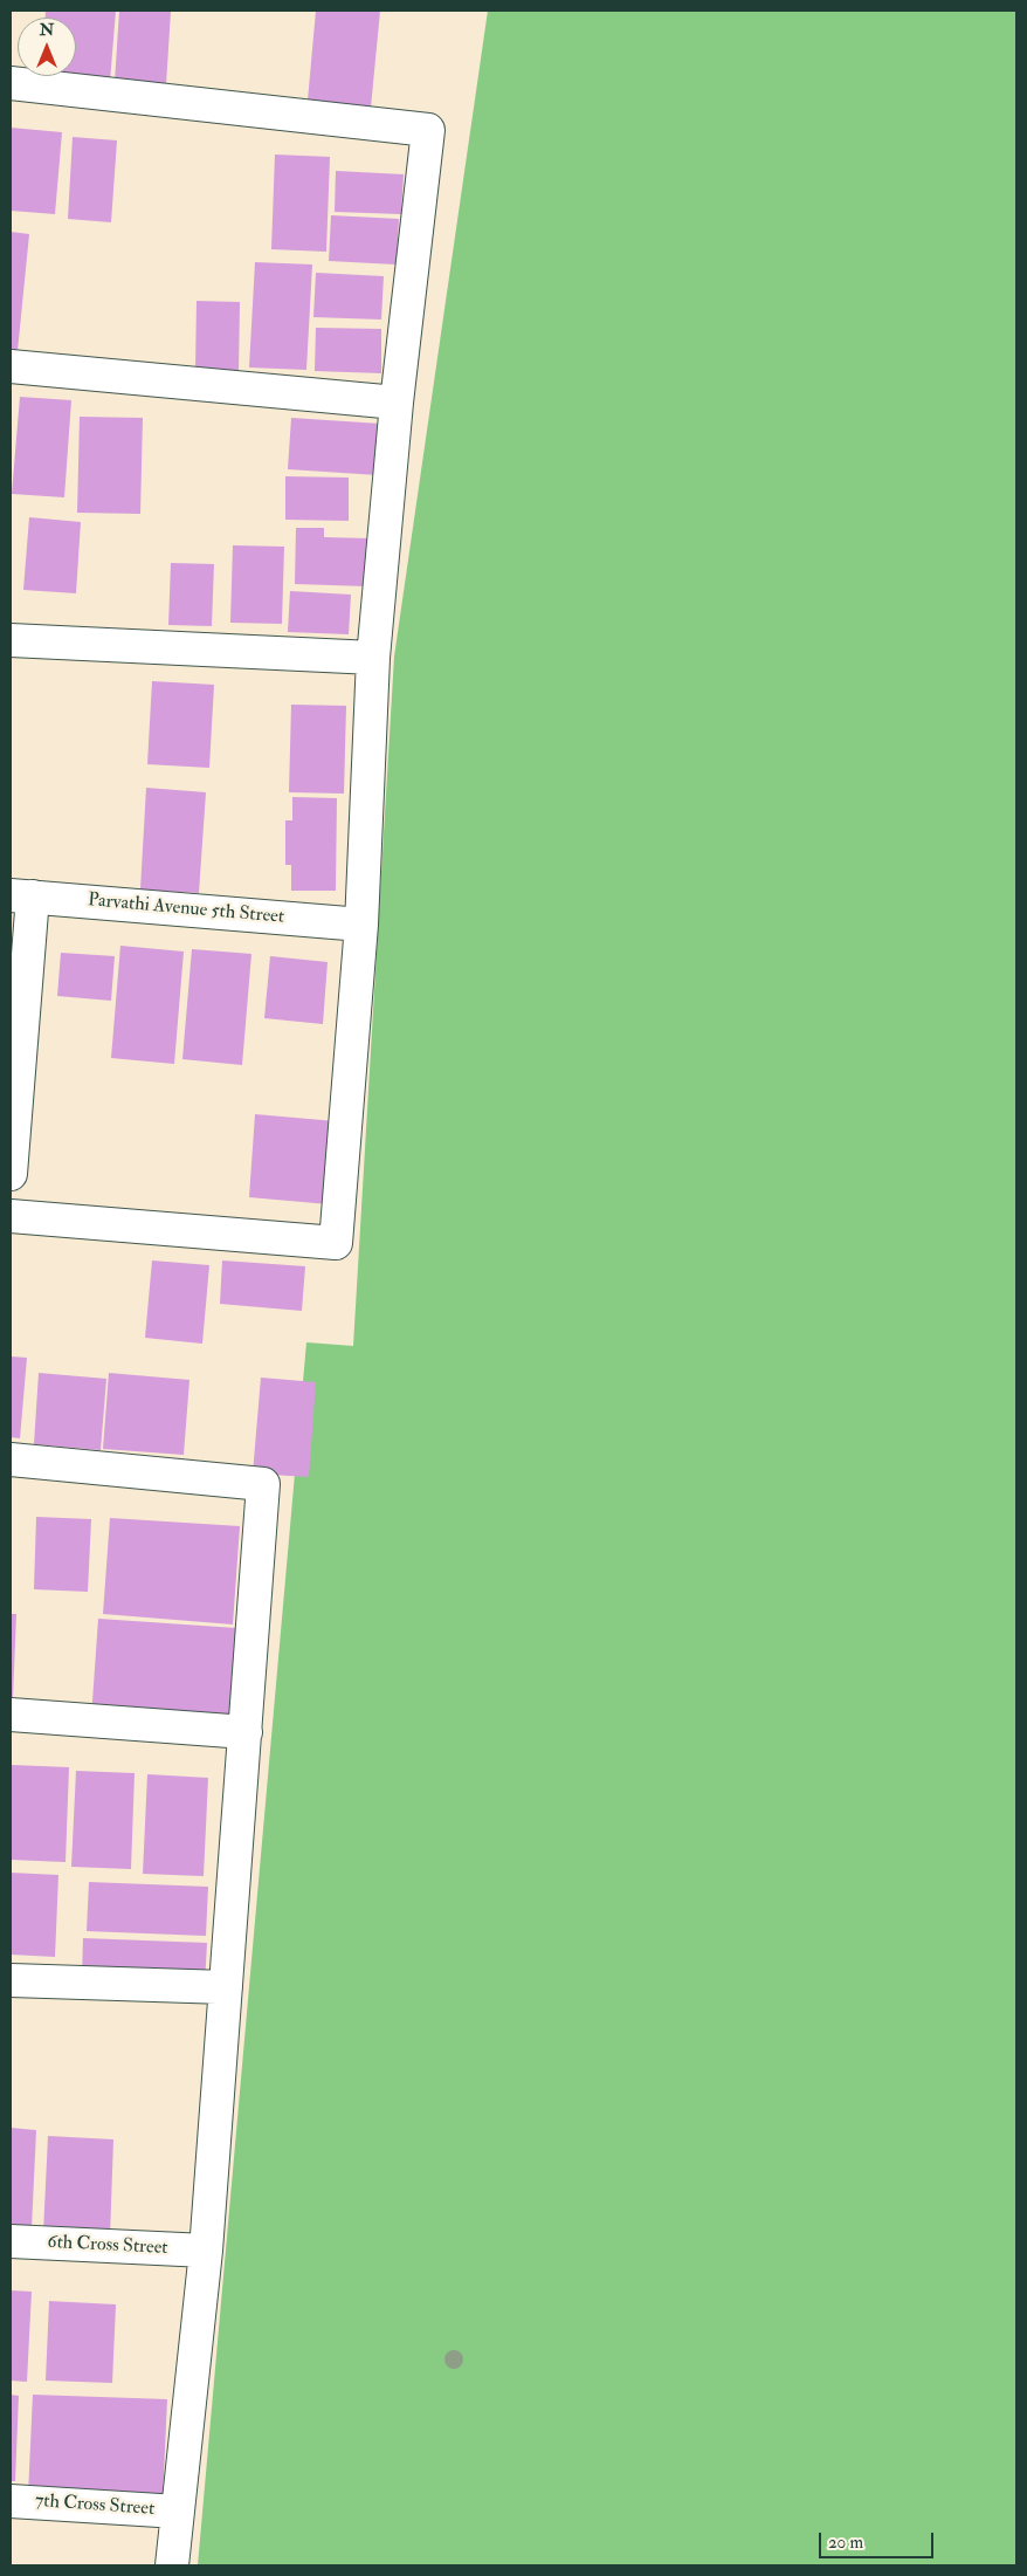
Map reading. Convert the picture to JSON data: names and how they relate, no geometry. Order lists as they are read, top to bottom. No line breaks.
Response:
{"streets":{"street":["Parvathi Avenue 5th Street","6th Cross Street","7th Cross Street"]},"scale_bar":"20 m","north":"top"}
